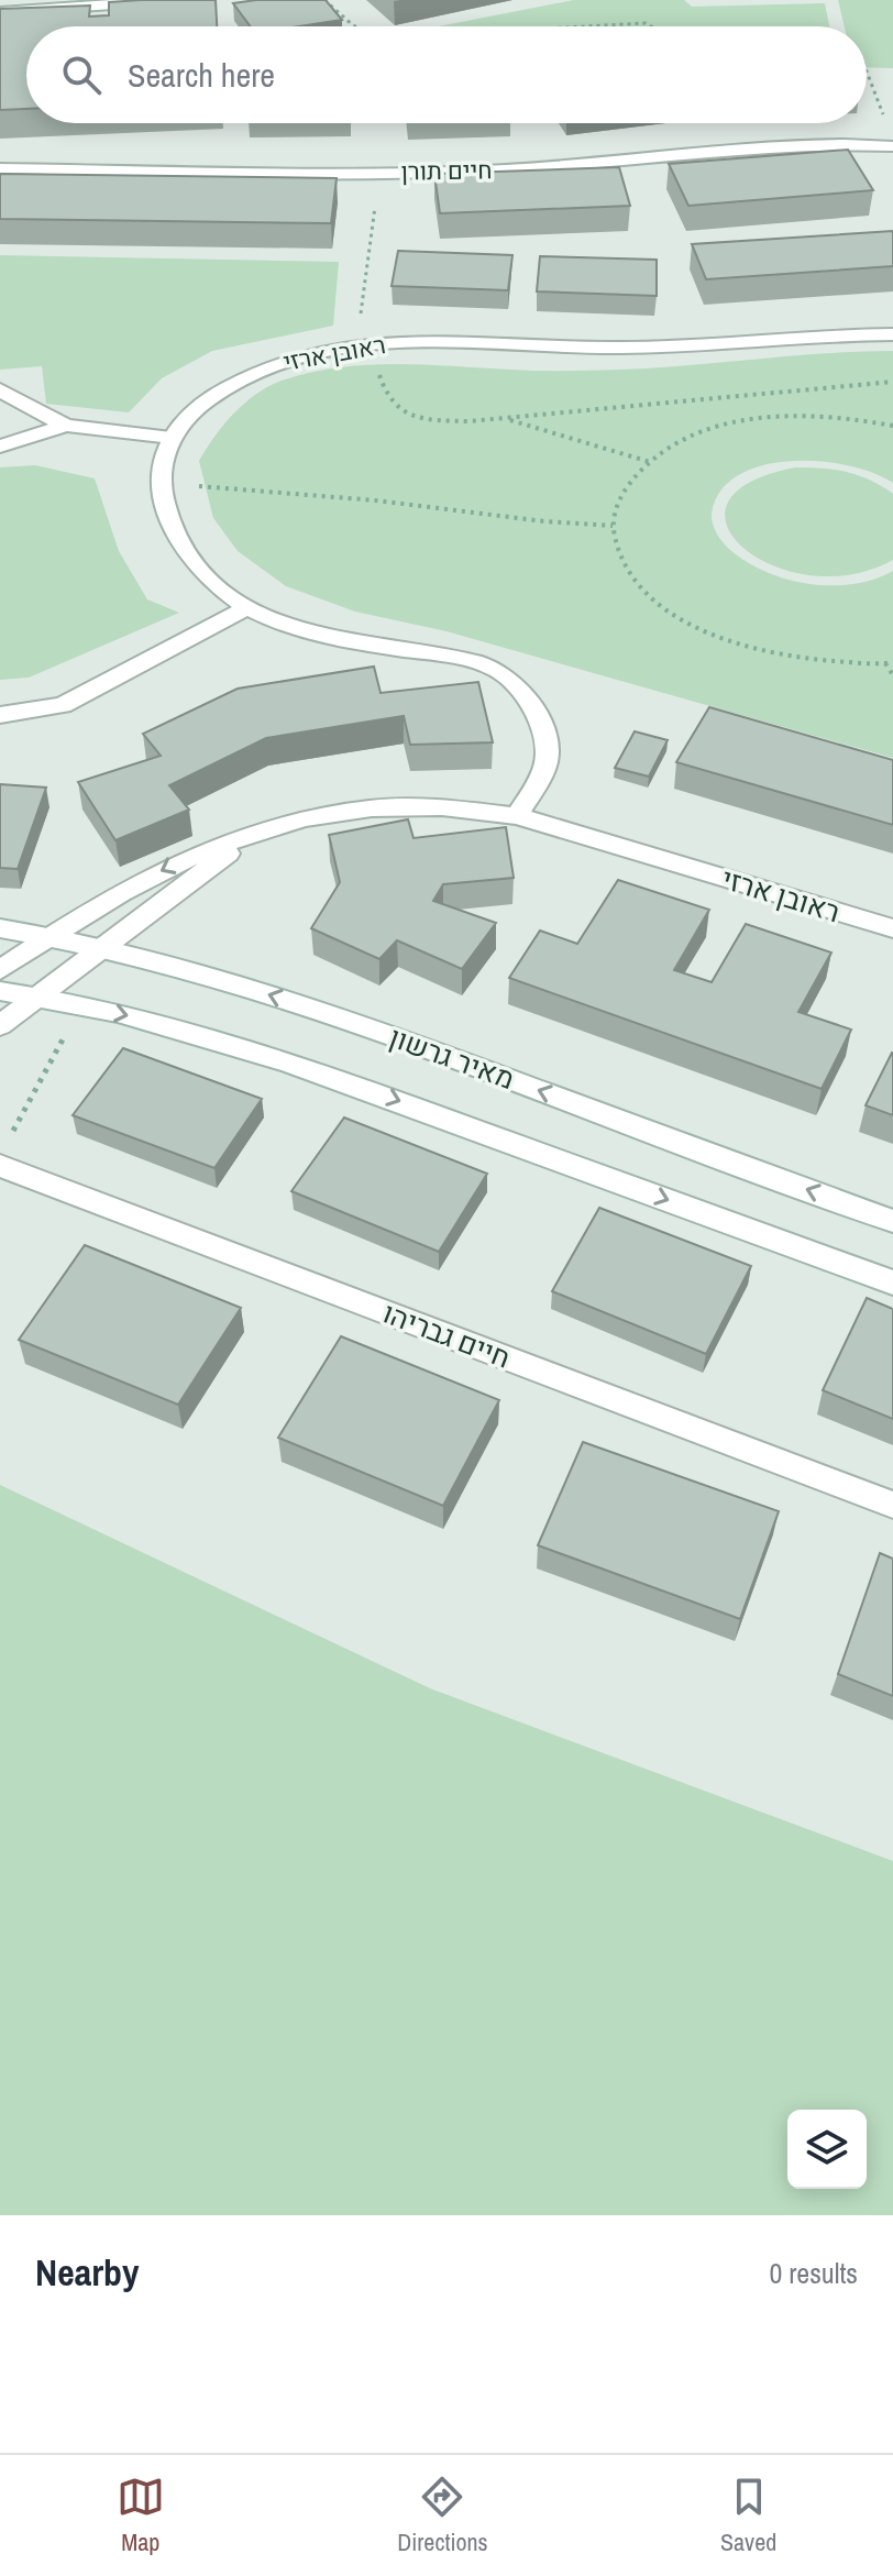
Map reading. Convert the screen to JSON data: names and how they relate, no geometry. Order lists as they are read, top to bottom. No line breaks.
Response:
{"streets":{"street":["חיים תורן","ראובן ארזי","מאיר גרשון","חיים גבריהו"]},"crossings":[["ראובן ארזי","מאיר גרשון"]],"page":{"search":"Search here","heading":["Nearby","0 results"],"nav":["Map","Directions","Saved"]}}
